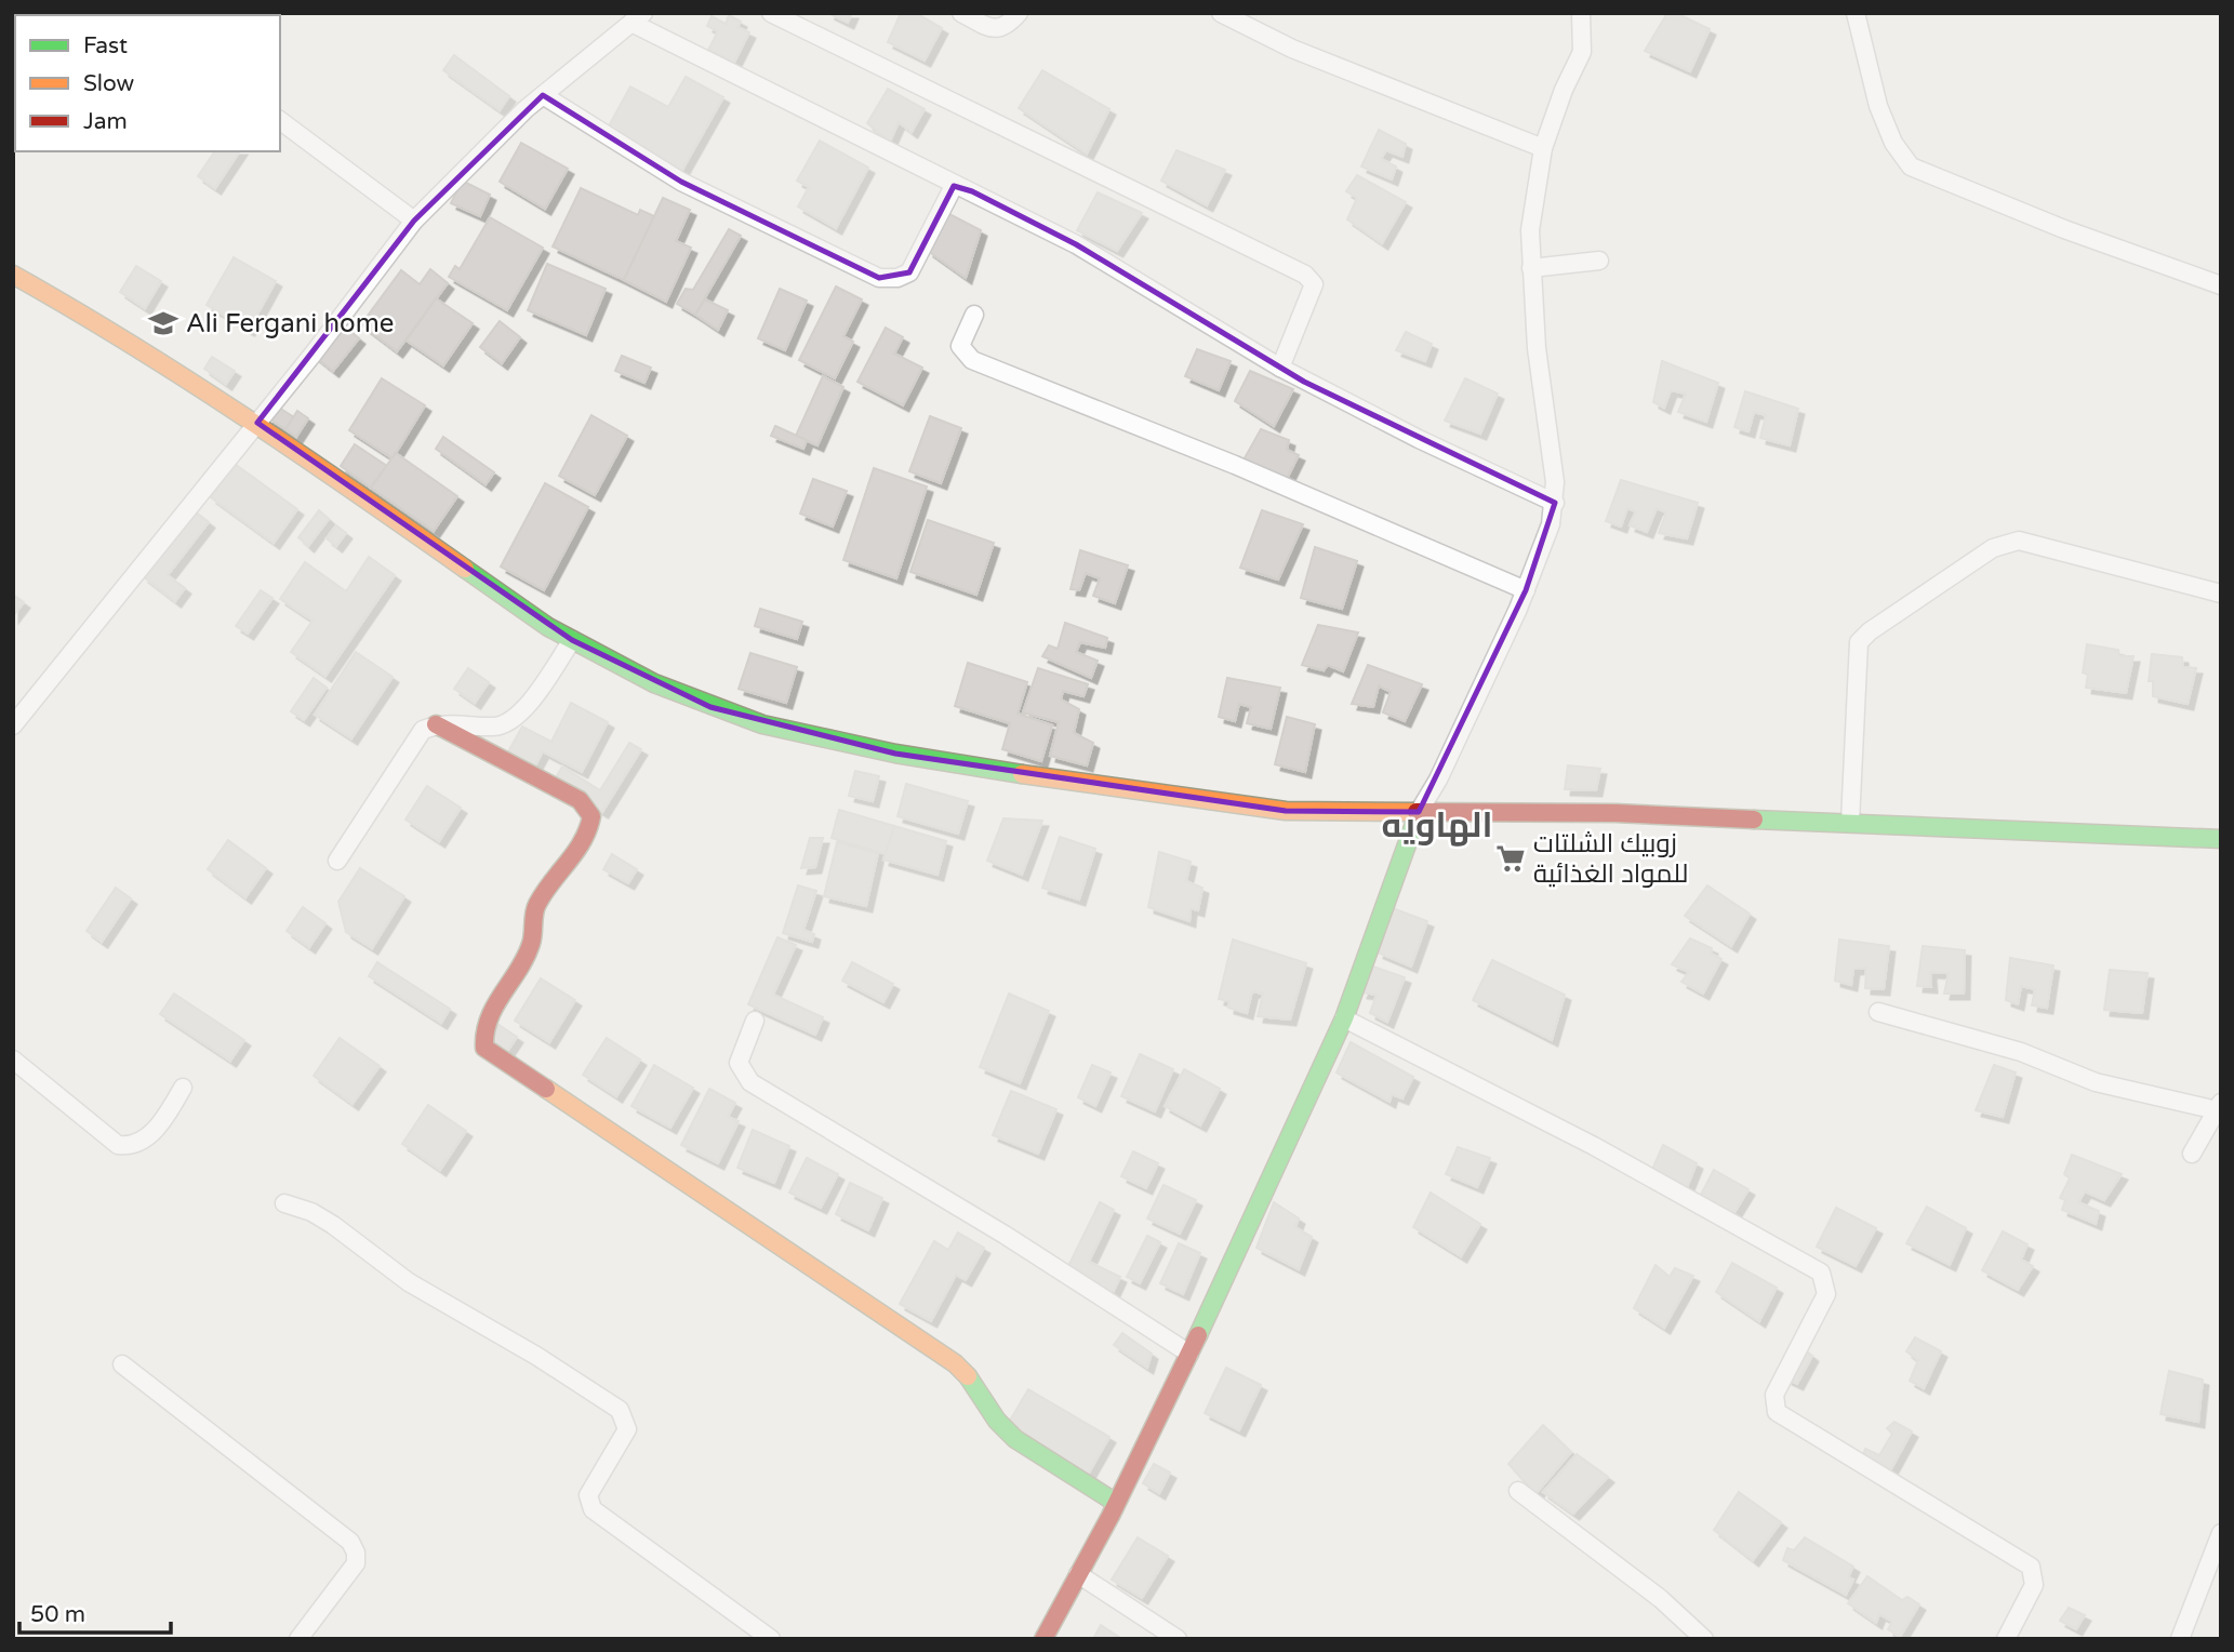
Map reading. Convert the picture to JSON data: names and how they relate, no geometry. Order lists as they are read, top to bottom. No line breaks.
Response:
{"districts":["الهاويه"],"places":{"school or university":["Ali Fergani home"],"supermarket":["زوبيك الشلتات للمواد الغذائية"]},"legend":["Fast","Slow","Jam"],"scale_bar":"50 m"}
